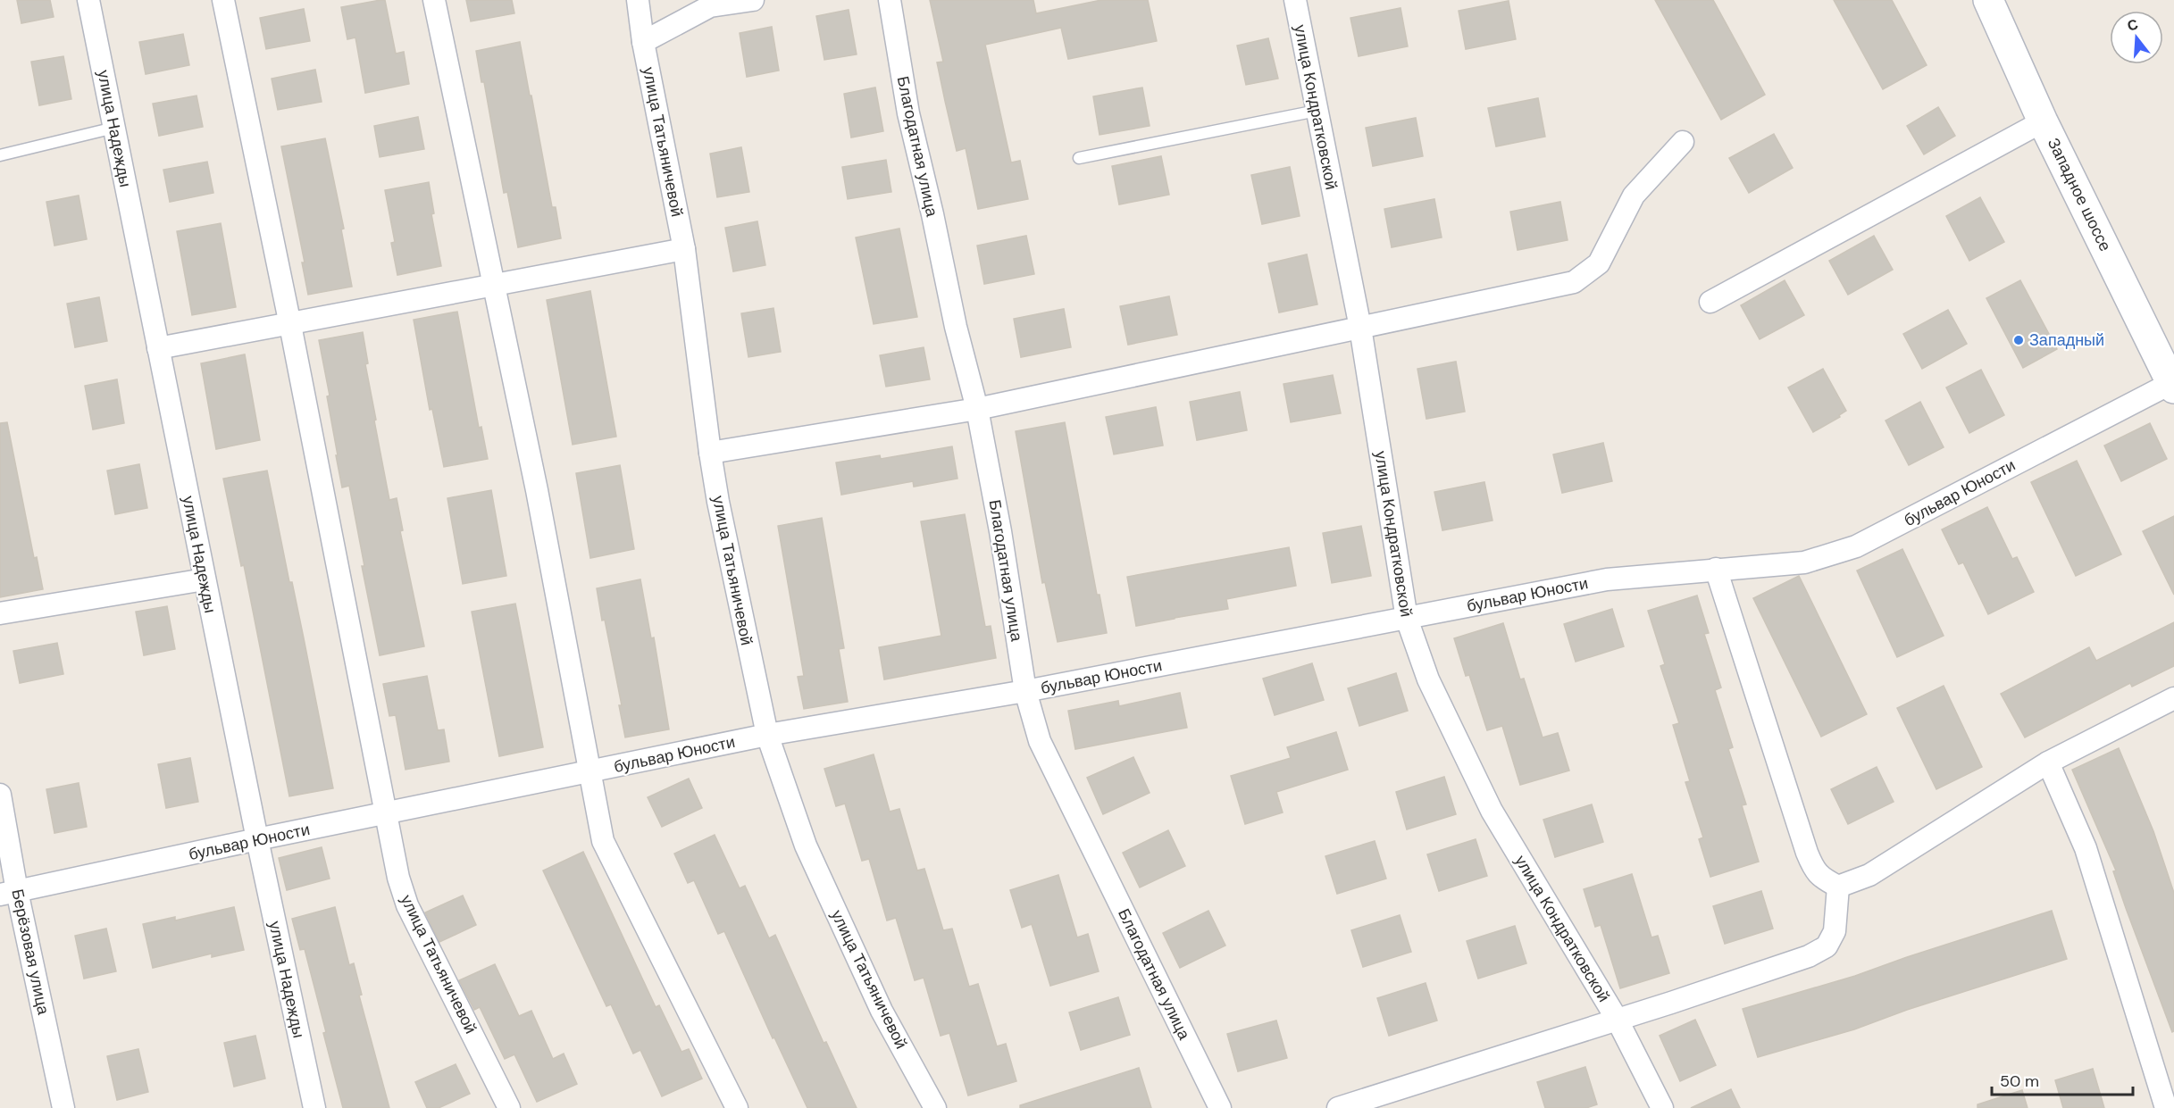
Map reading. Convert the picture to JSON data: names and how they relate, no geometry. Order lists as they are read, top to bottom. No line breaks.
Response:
{"streets":{"main road":["Западное шоссе"],"street":["улица Кондратковской","улица Надежды","улица Татьяничевой","Благодатная улица","бульвар Юности","Берёзовая улица"]},"crossings":[["улица Кондратковской","бульвар Юности"],["улица Надежды","бульвар Юности"],["улица Татьяничевой","бульвар Юности"],["Благодатная улица","бульвар Юности"],["Западное шоссе","бульвар Юности"],["бульвар Юности","Берёзовая улица"]],"places":["Западный"],"scale_bar":"50 m","north":"top"}
